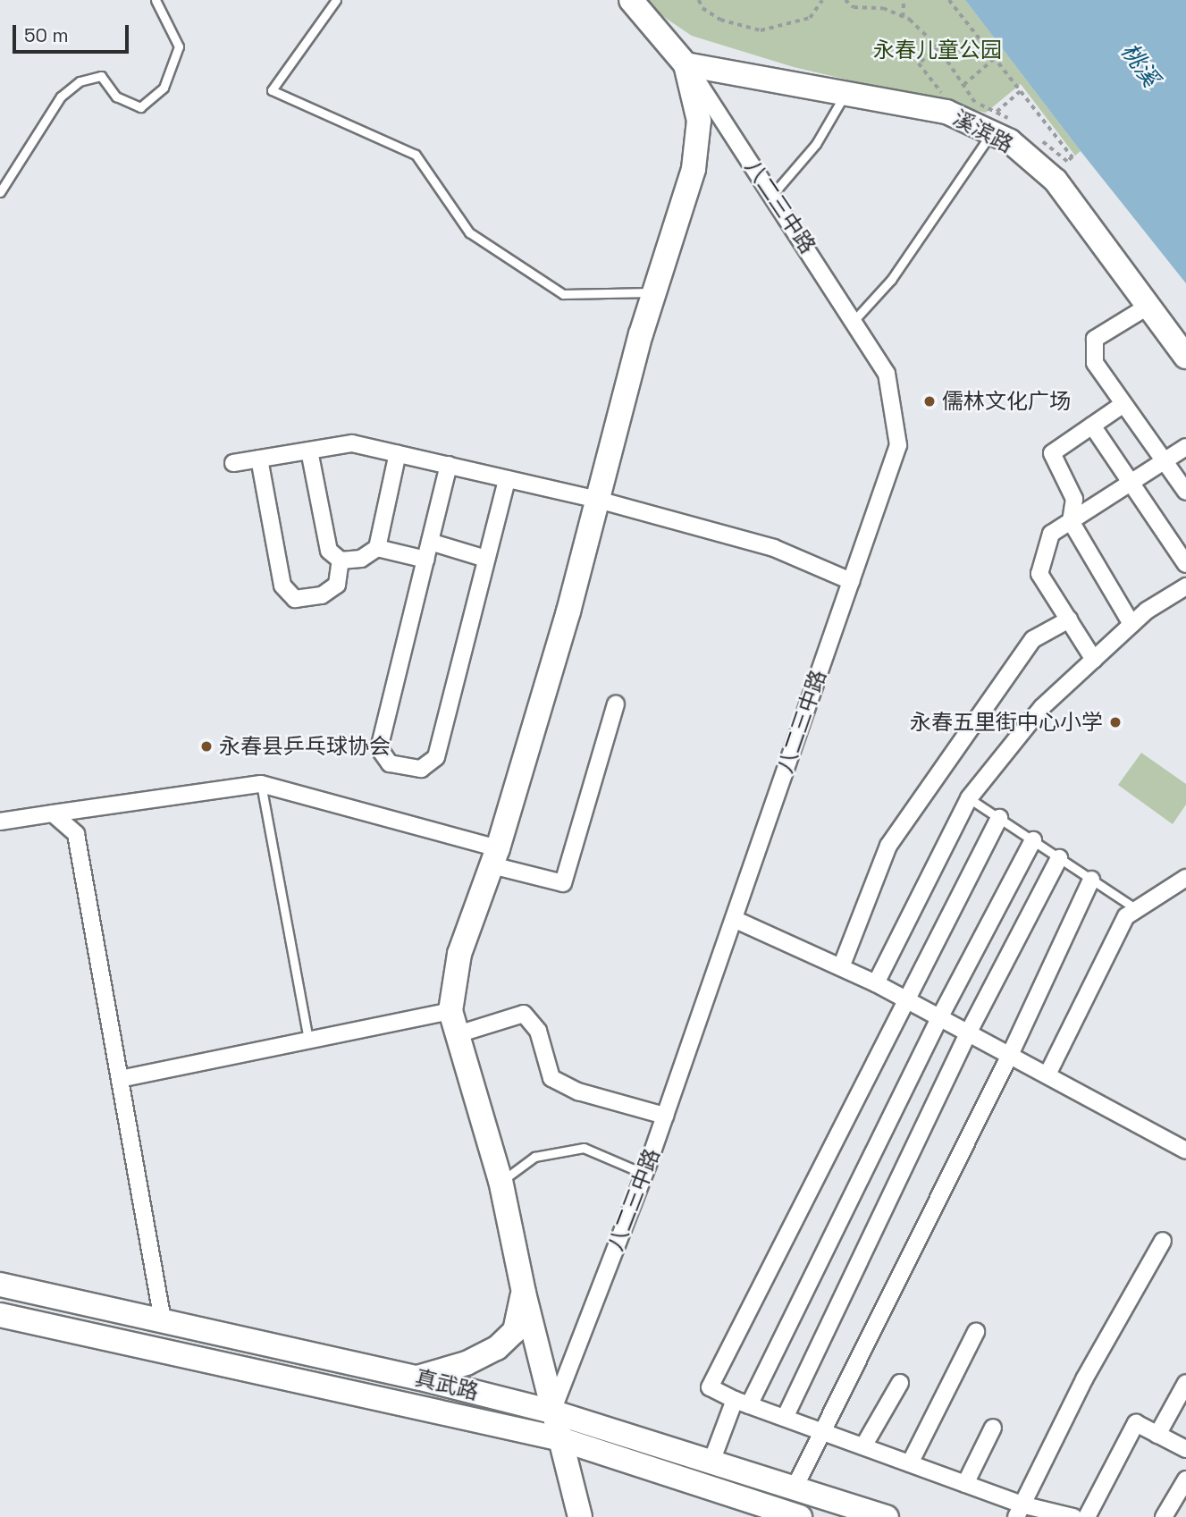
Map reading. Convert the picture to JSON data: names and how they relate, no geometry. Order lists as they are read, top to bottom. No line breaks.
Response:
{"streets":{"main road":["溪滨路","八二三中路","真武路"]},"crossings":[["溪滨路","八二三中路"],["八二三中路","真武路"]],"water":["桃溪"],"parks":["永春儿童公园"],"places":["儒林文化广场","永春五里街中心小学","永春县乒乓球协会"],"scale_bar":"50 m"}
